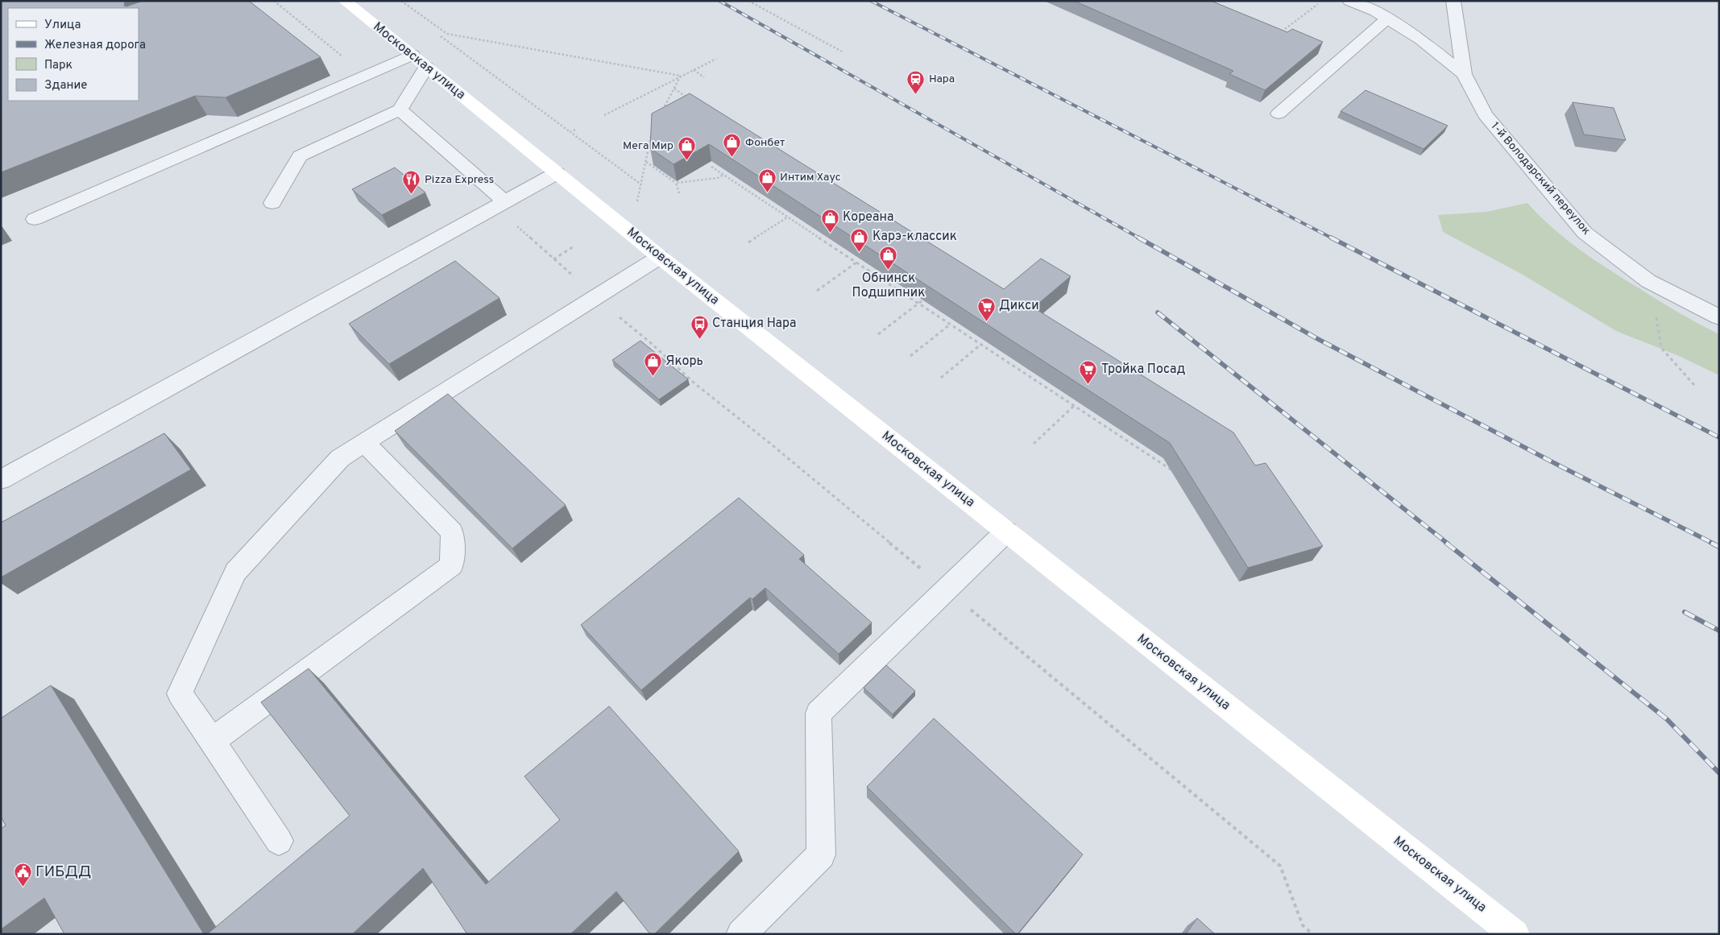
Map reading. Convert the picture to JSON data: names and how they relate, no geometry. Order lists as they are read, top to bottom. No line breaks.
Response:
{"streets":{"main road":["Московская улица"],"street":["1-й Володарский переулок"]},"places":{"station":["Нара"],"shop":["Фонбет","Мега Мир","Интим Хаус","Кореана","Карэ-классик","Обнинск Подшипник","Якорь"],"restaurant":["Pizza Express"],"supermarket":["Дикси","Тройка Посад"],"bus stop":["Станция Нара"],"public building":["ГИБДД"]},"legend":["Улица","Железная дорога","Парк","Здание"]}
